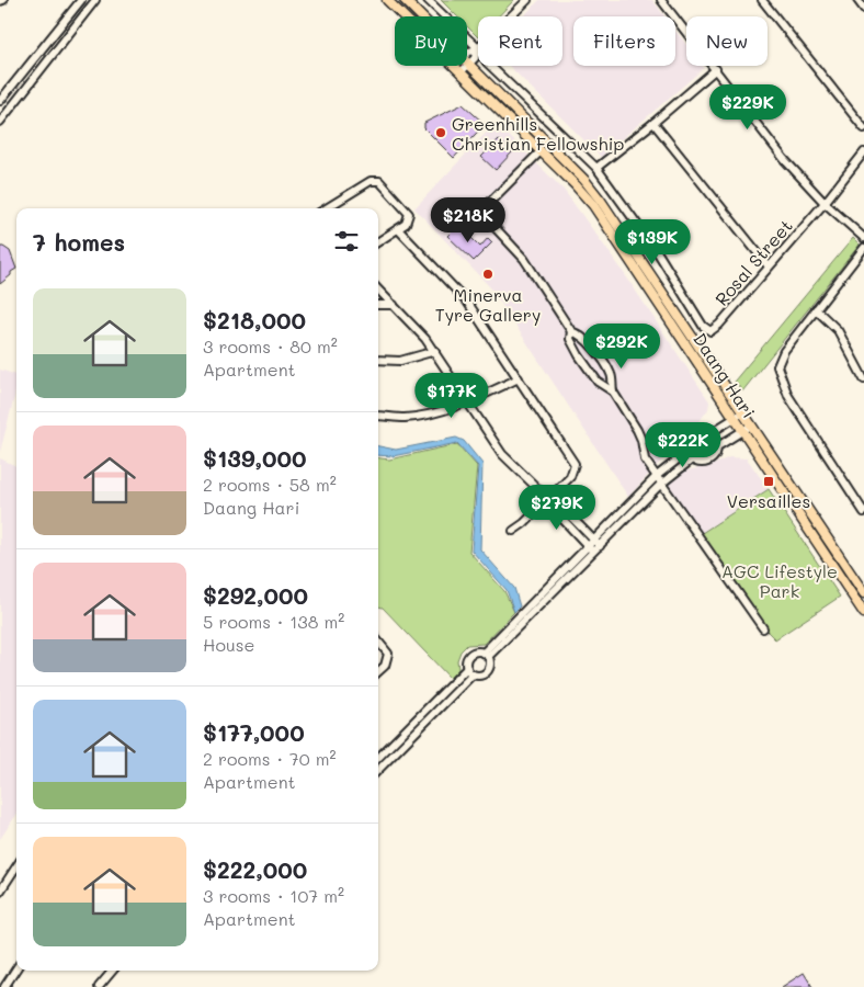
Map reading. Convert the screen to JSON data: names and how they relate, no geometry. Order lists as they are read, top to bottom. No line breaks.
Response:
{"streets":{"main road":["Daang Hari"],"street":["Rosal Street"]},"parks":["AGC Lifestyle Park"],"places":{"other":["Greenhills Christian Fellowship","Minerva Tyre Gallery"],"transit":["Versailles"]},"page":{"chip":["Buy","Rent","Filters","New"],"price":["$229K","$218K","$139K","$292K","$177K","$222K","$279K"],"heading":"7 homes","list":[{"name":"$218,000","note":"3 rooms · 80 m² · Apartment"},{"name":"$139,000","note":"2 rooms · 58 m² · Daang Hari"},{"name":"$292,000","note":"5 rooms · 138 m² · House"},{"name":"$177,000","note":"2 rooms · 70 m² · Apartment"},{"name":"$222,000","note":"3 rooms · 107 m² · Apartment"}]}}
